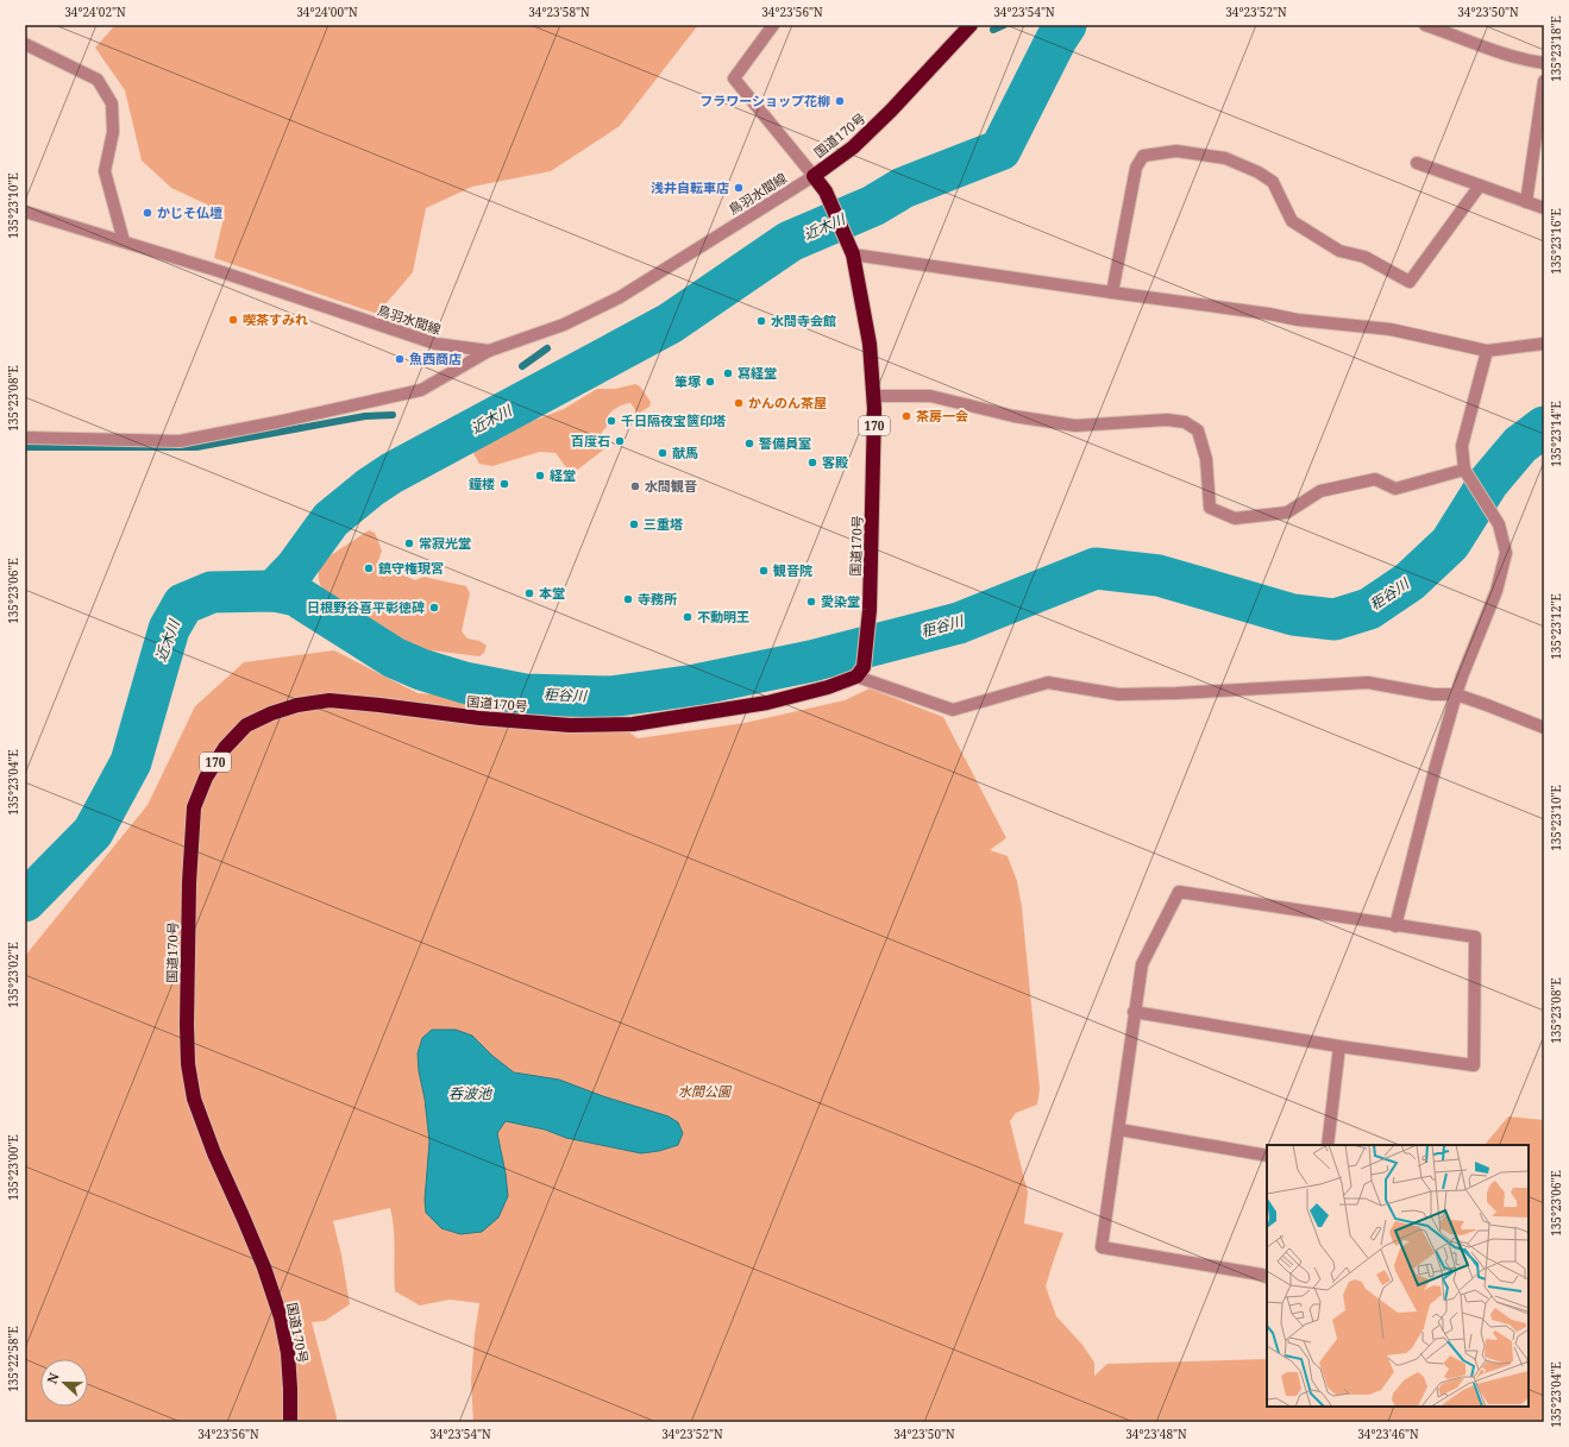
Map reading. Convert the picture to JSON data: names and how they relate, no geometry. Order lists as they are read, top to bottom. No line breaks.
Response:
{"streets":{"highway":["国道170号","170"],"street":["鳥羽水間線"]},"crossings":[["国道170号","鳥羽水間線"]],"water":["近木川","秬谷川","呑波池"],"parks":["水間公園"],"places":["フラワーショップ花柳","浅井自転車店","かじそ仏壇","喫茶すみれ","水間寺会館","魚西商店","寫経堂","筆塚","かんのん茶屋","茶房一会","千日隔夜宝篋印塔","百度石","警備員室","献馬","客殿","経堂","鐘楼","水間観音","三重塔","常寂光堂","鎮守権現宮","観音院","本堂","寺務所","愛染堂","日根野谷喜平彰徳碑","不動明王"],"north":"left","coordinates":["34°24'02\"N","34°24'00\"N","34°23'58\"N","34°23'56\"N","34°23'54\"N","34°23'52\"N","34°23'50\"N","135°23'18\"E","135°23'10\"E","135°23'16\"E","135°23'08\"E","135°23'14\"E","135°23'06\"E","135°23'12\"E","135°23'04\"E","135°23'02\"E","135°23'00\"E","135°22'58\"E","34°23'48\"N","34°23'46\"N"]}
